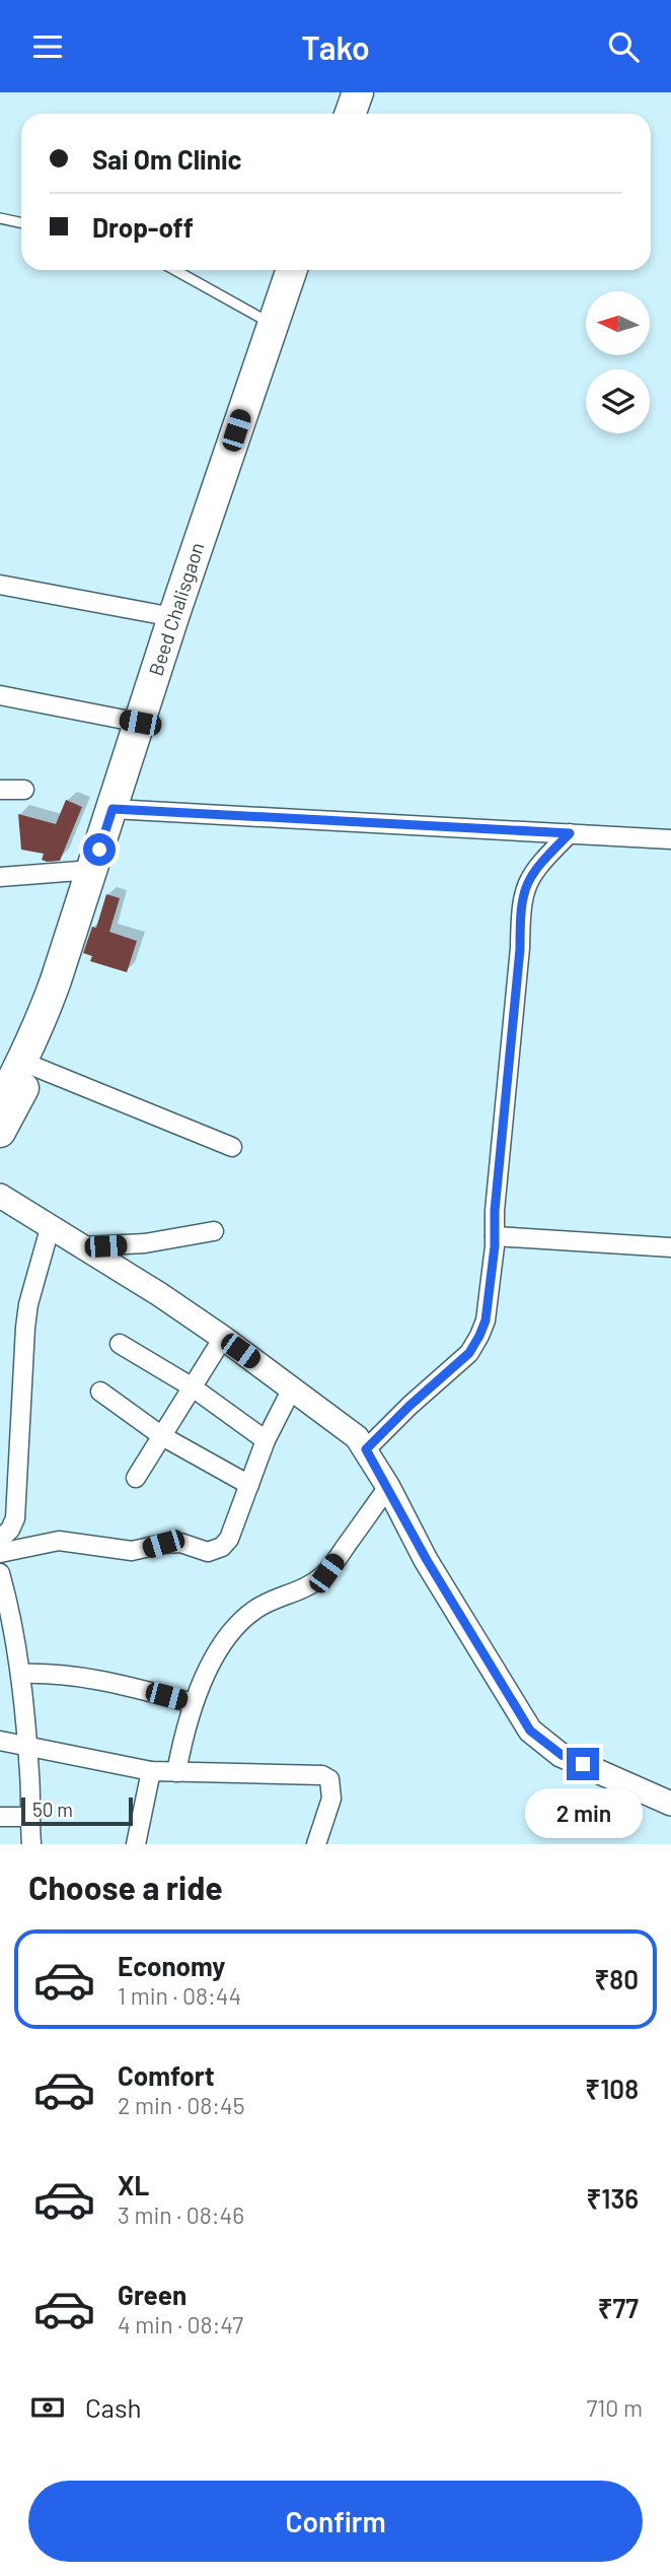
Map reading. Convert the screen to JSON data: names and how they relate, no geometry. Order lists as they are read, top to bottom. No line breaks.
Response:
{"streets":{"highway":["Beed Chalisgaon"]},"scale_bar":"50 m","north":"left","page":{"header":"Tako","banner":["Sai Om Clinic","Drop-off"],"bubble":"2 min","scale":"50 m","heading":"Choose a ride","list":[{"name":"Economy","note":"1 min · 08:44","value":"₹80"},{"name":"Comfort","note":"2 min · 08:45","value":"₹108"},{"name":"XL","note":"3 min · 08:46","value":"₹136"},{"name":"Green","note":"4 min · 08:47","value":"₹77"}],"pay":["Cash","710 m"],"buttons":"Confirm"}}
